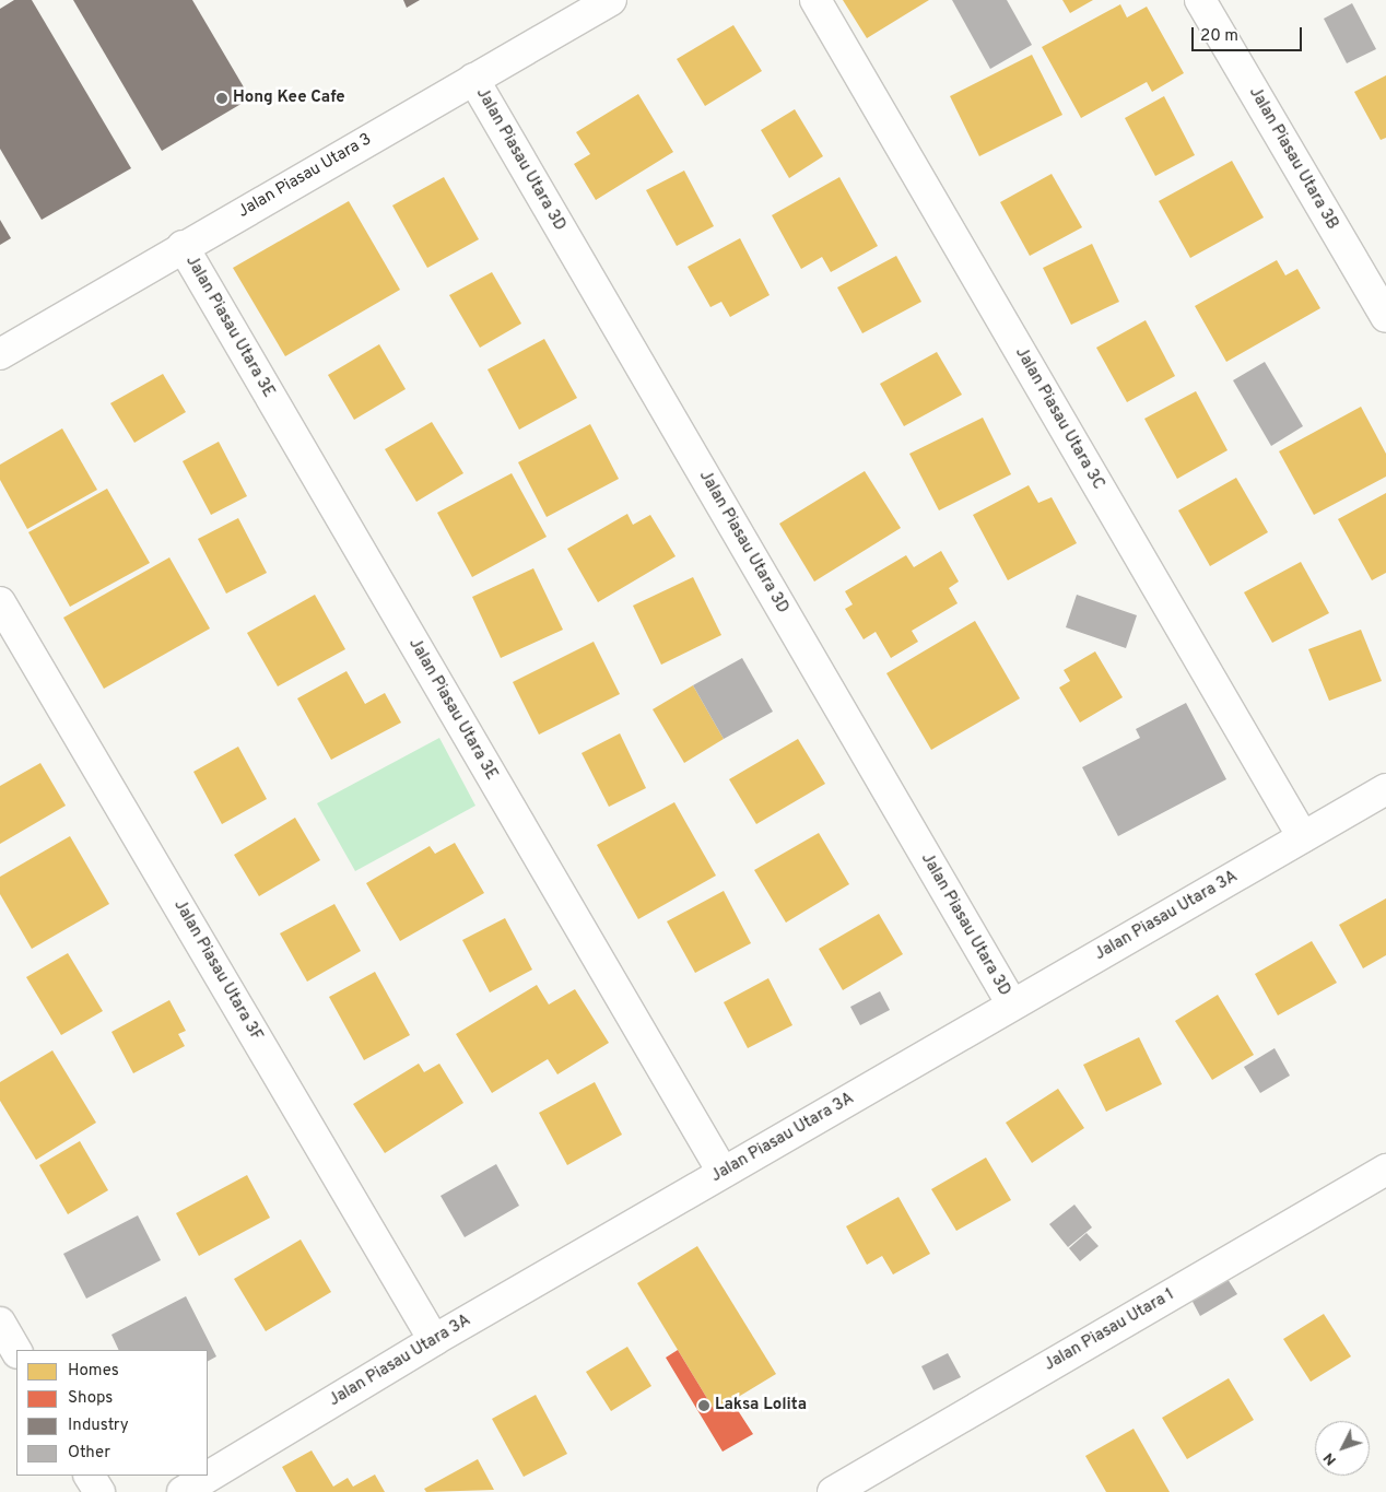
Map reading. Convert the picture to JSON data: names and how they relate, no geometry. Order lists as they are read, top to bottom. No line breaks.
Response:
{"streets":{"street":["Jalan Piasau Utara 3B","Jalan Piasau Utara 3D","Jalan Piasau Utara 3","Jalan Piasau Utara 3E","Jalan Piasau Utara 3C","Jalan Piasau Utara 3A","Jalan Piasau Utara 3F","Jalan Piasau Utara 1"]},"crossings":[["Jalan Piasau Utara 3D","Jalan Piasau Utara 3"],["Jalan Piasau Utara 3D","Jalan Piasau Utara 3A"],["Jalan Piasau Utara 3","Jalan Piasau Utara 3E"],["Jalan Piasau Utara 3E","Jalan Piasau Utara 3A"],["Jalan Piasau Utara 3C","Jalan Piasau Utara 3A"],["Jalan Piasau Utara 3A","Jalan Piasau Utara 3F"]],"places":["Hong Kee Cafe","Laksa Lolita"],"legend":["Homes","Shops","Industry","Other"],"scale_bar":"20 m","north":"bottom left"}
